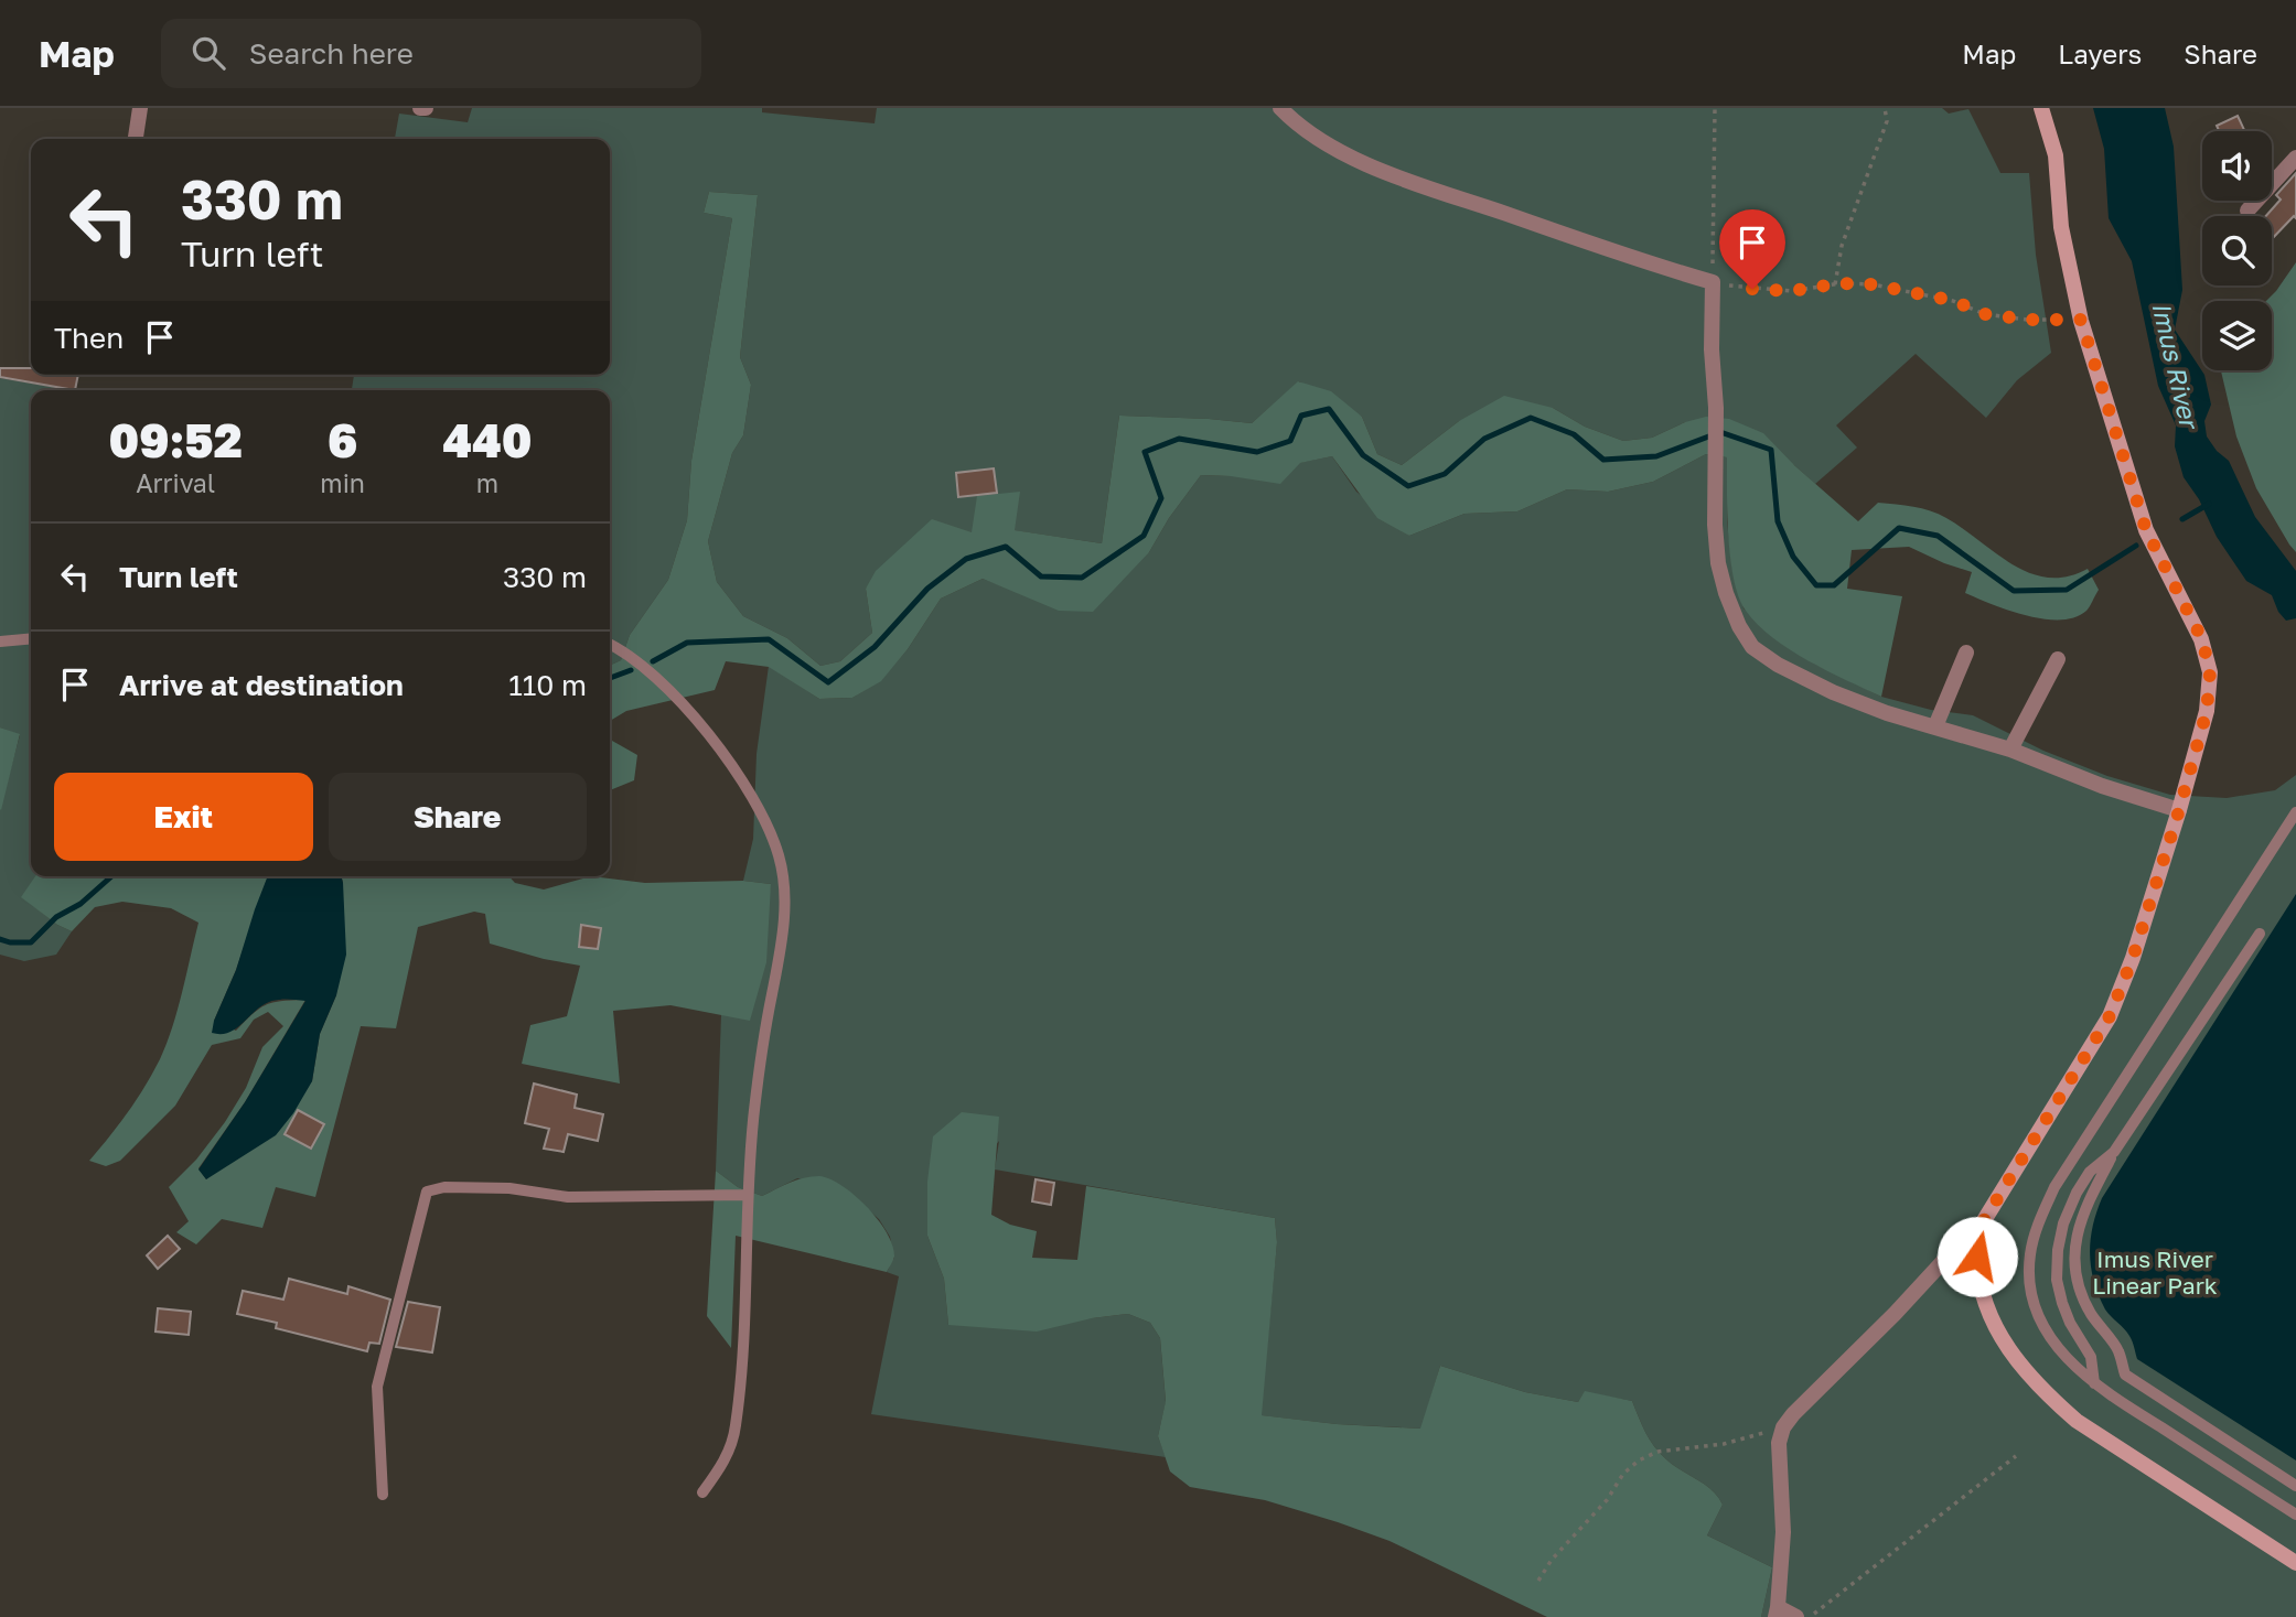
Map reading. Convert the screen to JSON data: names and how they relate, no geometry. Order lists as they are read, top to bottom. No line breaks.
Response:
{"water":["Imus River"],"parks":["Imus River Linear Park"],"page":{"header":"Map","search":"Search here","nav":["Map","Layers","Share"],"turn":["330 m","Turn left"],"then":"Then","eta":["09:52","Arrival","6","min","440","m"],"list":[{"name":"Turn left","value":"330 m"},{"name":"Arrive at destination","value":"110 m"}],"buttons":["Exit","Share"]}}
